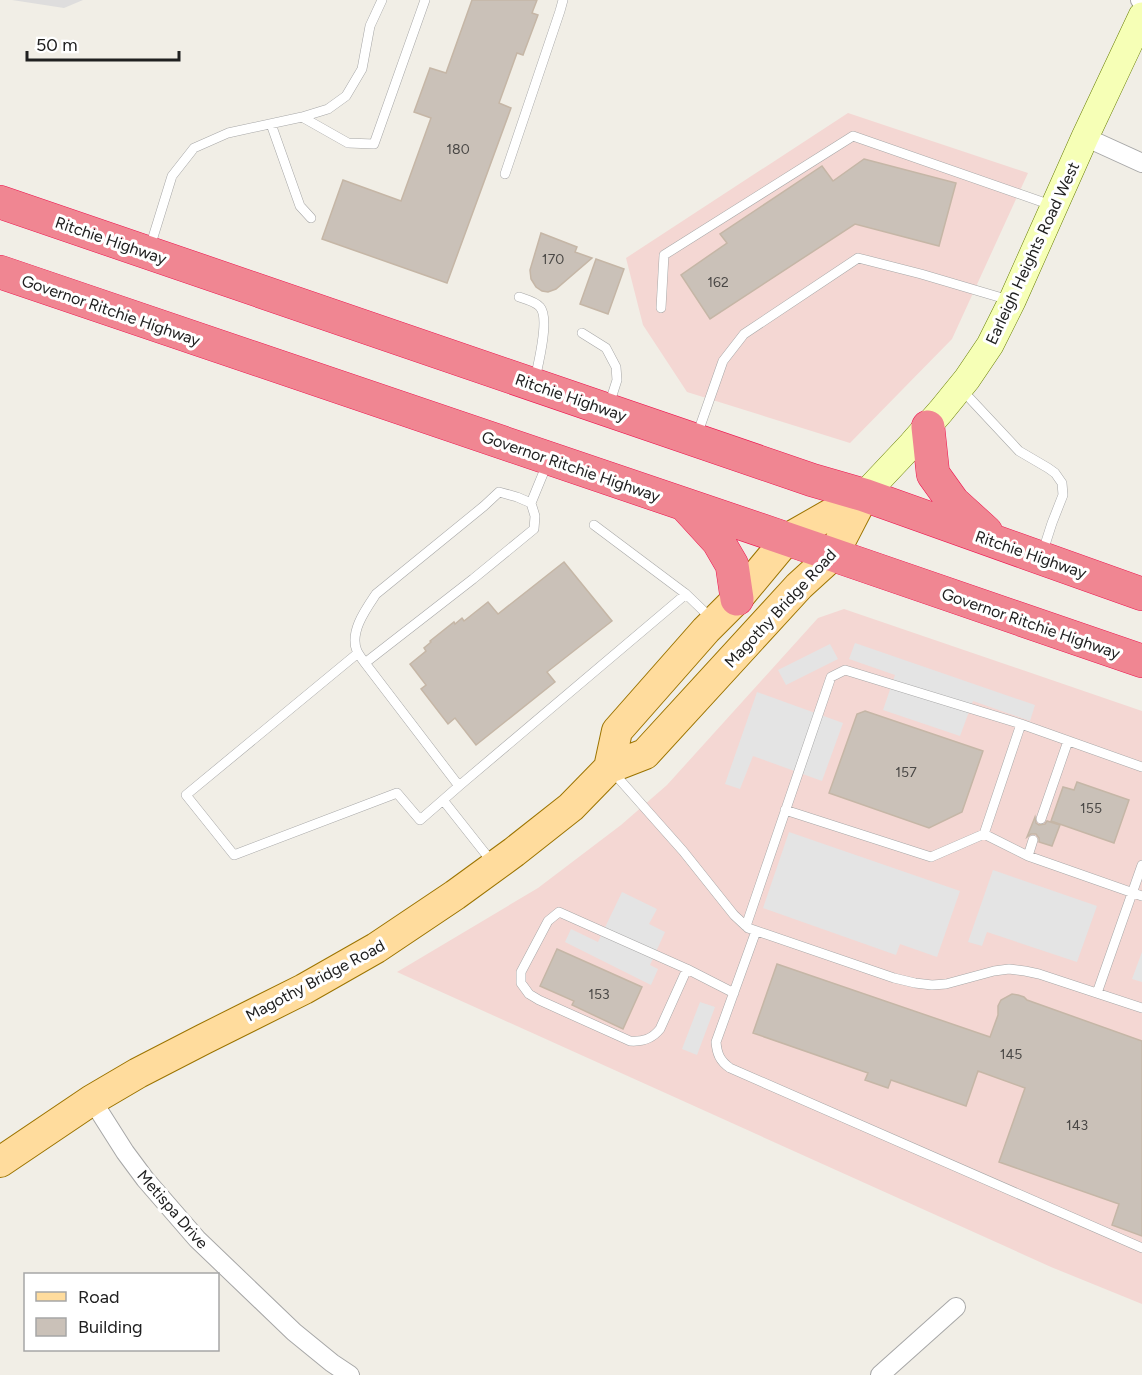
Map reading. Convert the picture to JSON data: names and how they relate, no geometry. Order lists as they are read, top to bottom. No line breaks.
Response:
{"streets":{"highway":["Ritchie Highway","Governor Ritchie Highway"],"main road":["Magothy Bridge Road"],"street":["Earleigh Heights Road West","Metispa Drive"]},"crossings":[["Ritchie Highway","Earleigh Heights Road West"],["Ritchie Highway","Magothy Bridge Road"],["Earleigh Heights Road West","Magothy Bridge Road"],["Governor Ritchie Highway","Magothy Bridge Road"],["Magothy Bridge Road","Metispa Drive"]],"house_numbers":["180","170","162","157","155","153","145","143"],"legend":["Road","Building"],"scale_bar":"50 m"}
